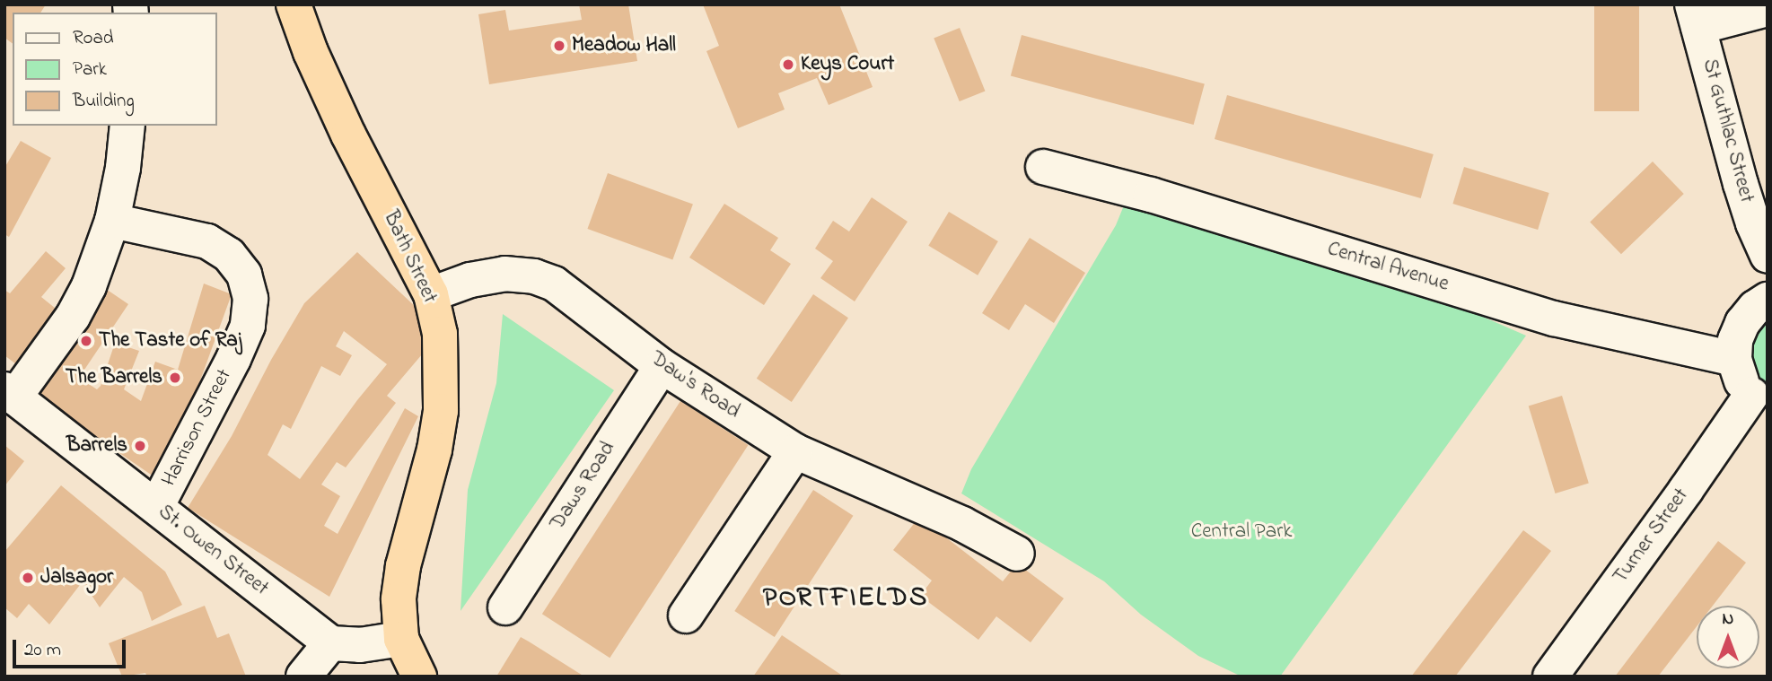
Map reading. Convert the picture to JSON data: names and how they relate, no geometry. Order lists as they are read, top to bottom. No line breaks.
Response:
{"streets":{"highway":["Bath Street"],"street":["St Guthlac Street","Central Avenue","Daw's Road","Harrison Street","Daws Road","Turner Street","St. Owen Street"]},"crossings":[["Bath Street","Daw's Road"],["Daw's Road","Daws Road"],["Harrison Street","St. Owen Street"]],"districts":["PORTFIELDS"],"parks":["Central Park"],"places":["Meadow Hall","Keys Court","The Taste of Raj","The Barrels","Barrels","Jalsagor"],"legend":["Road","Park","Building"],"scale_bar":"20 m","north":"top"}
